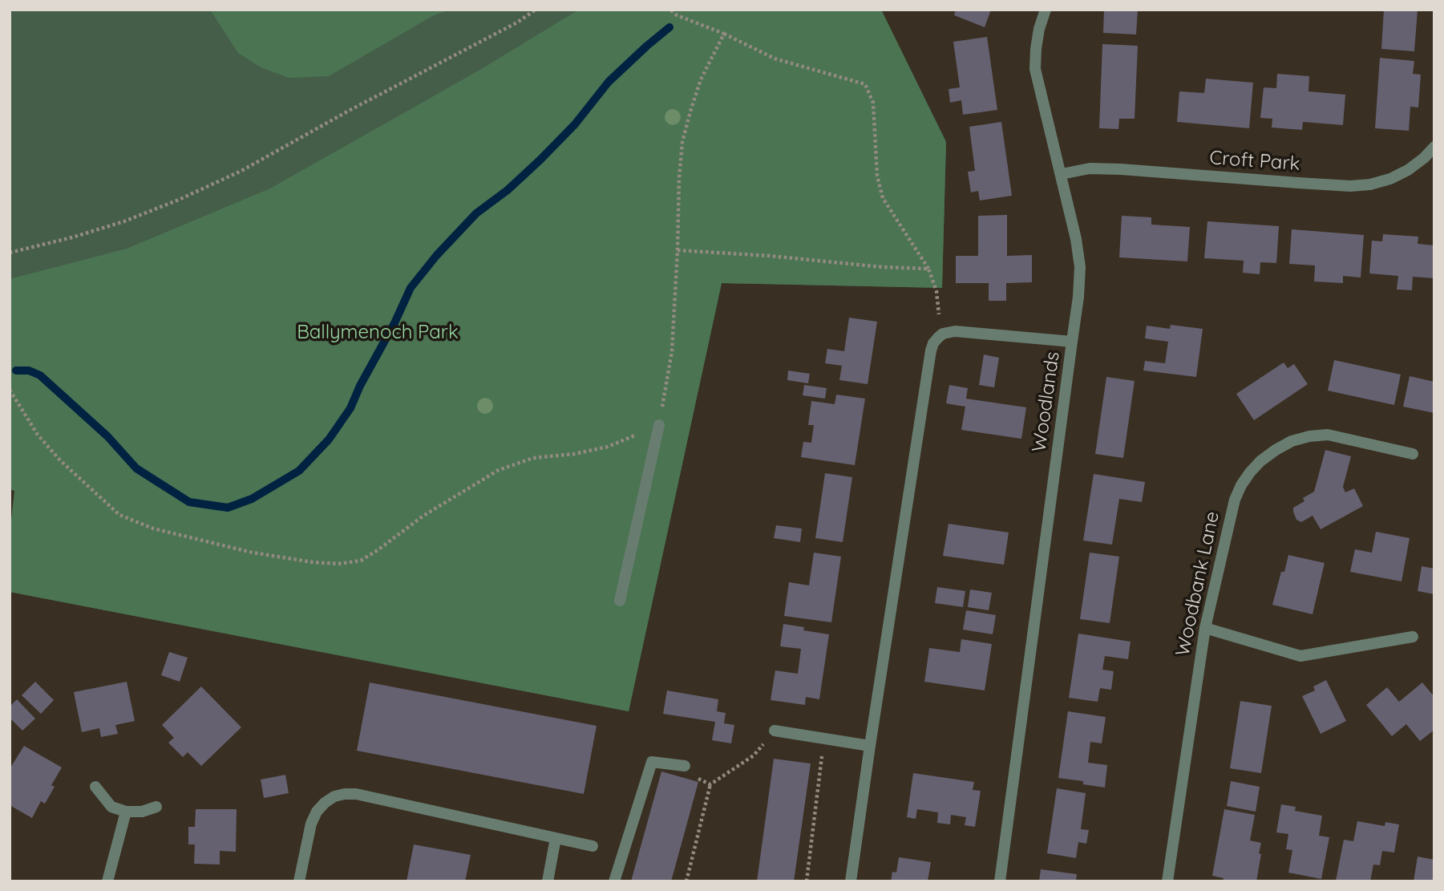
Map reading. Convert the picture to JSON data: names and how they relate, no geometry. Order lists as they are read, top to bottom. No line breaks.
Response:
{"streets":{"street":["Croft Park","Woodlands","Woodbank Lane"]},"parks":["Ballymenoch Park"]}
